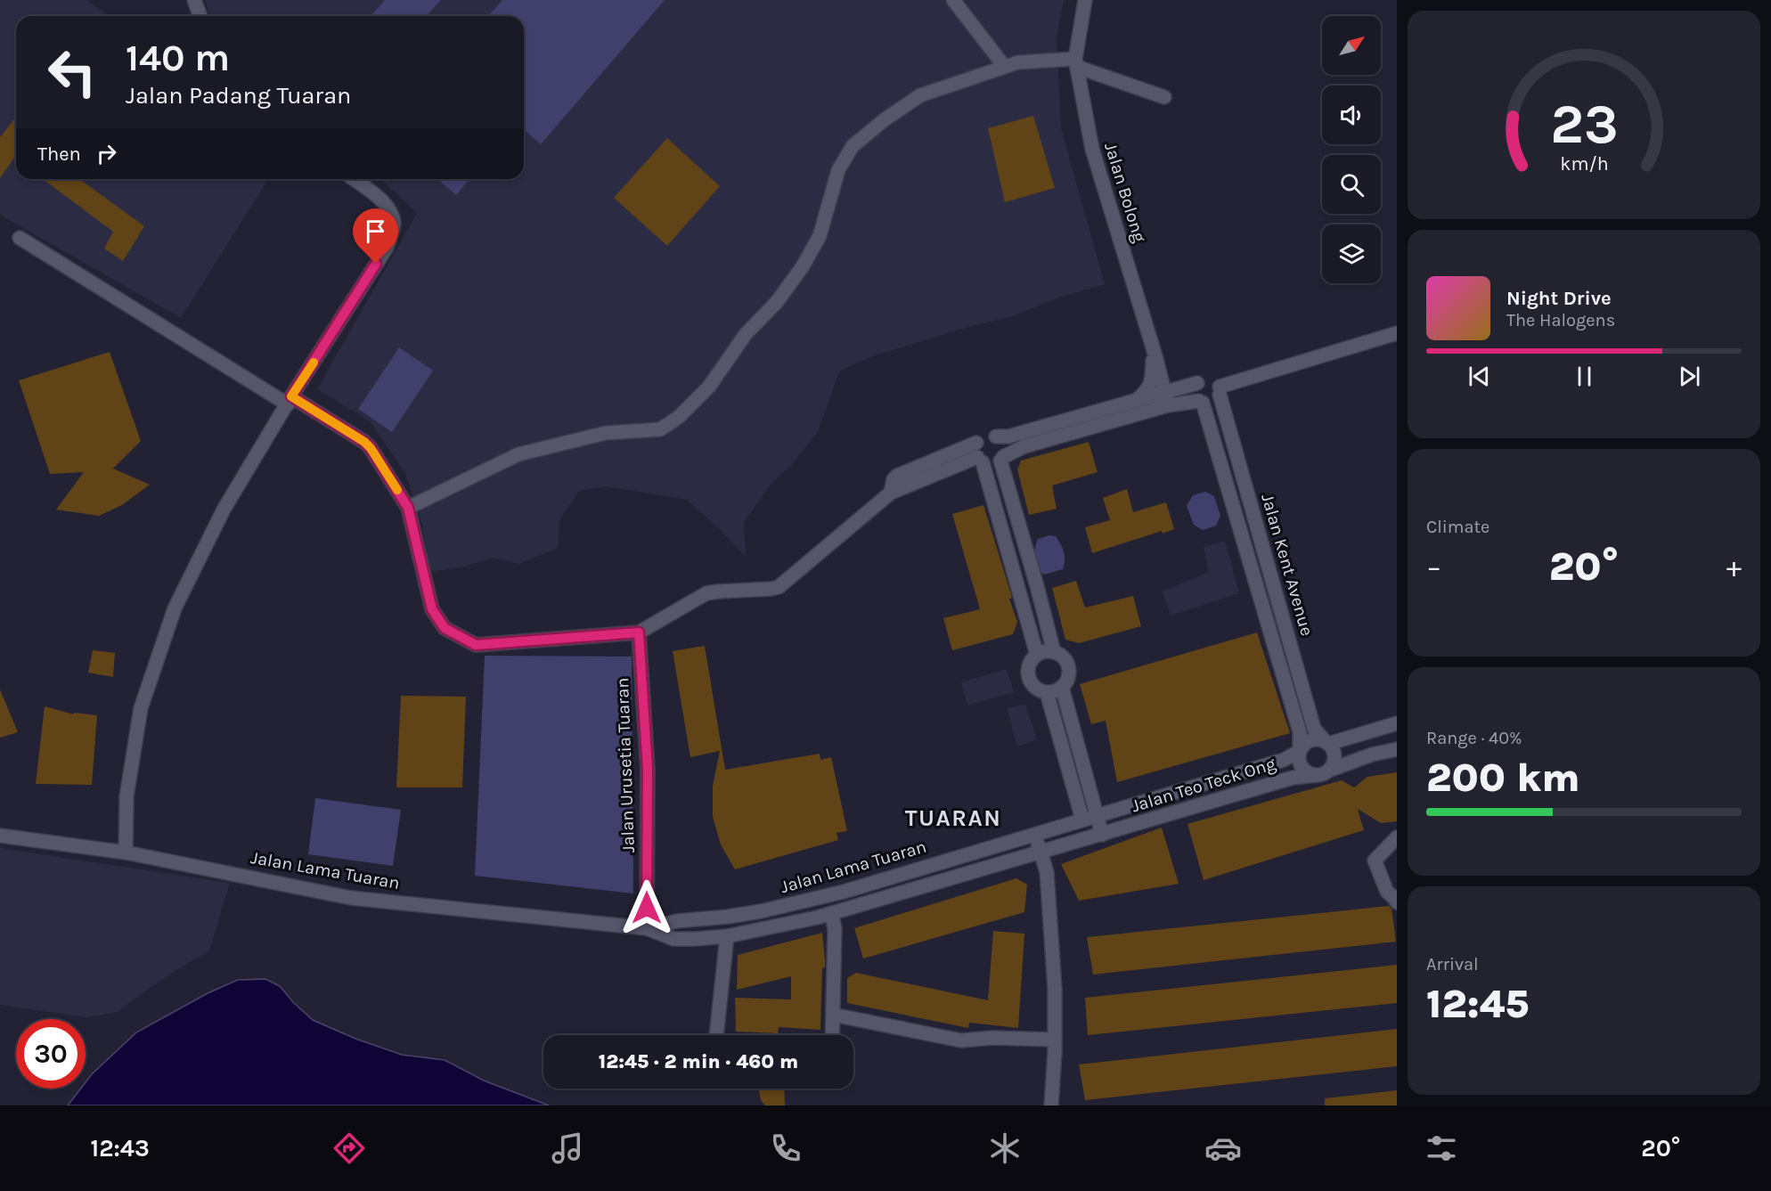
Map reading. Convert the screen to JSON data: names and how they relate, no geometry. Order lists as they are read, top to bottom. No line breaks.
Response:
{"streets":{"street":["Jalan Bolong","Jalan Kent Avenue","Jalan Urusetia Tuaran","Jalan Teo Teck Ong","Jalan Lama Tuaran"]},"crossings":[["Jalan Kent Avenue","Jalan Teo Teck Ong"],["Jalan Urusetia Tuaran","Jalan Lama Tuaran"],["Jalan Teo Teck Ong","Jalan Lama Tuaran"]],"districts":["TUARAN"],"north":"top right","page":{"turn":["140 m","Jalan Padang Tuaran"],"then":"Then","song":["Night Drive","The Halogens"],"tile":["Climate",["Range · 40%","200 km"],["Arrival","12:45"]],"heat":["−","20°","+"],"limit":"30","trip":"12:45 · 2 min · 460 m","tabs":["12:43","20°"],"gauge":["23","km/h"]}}
